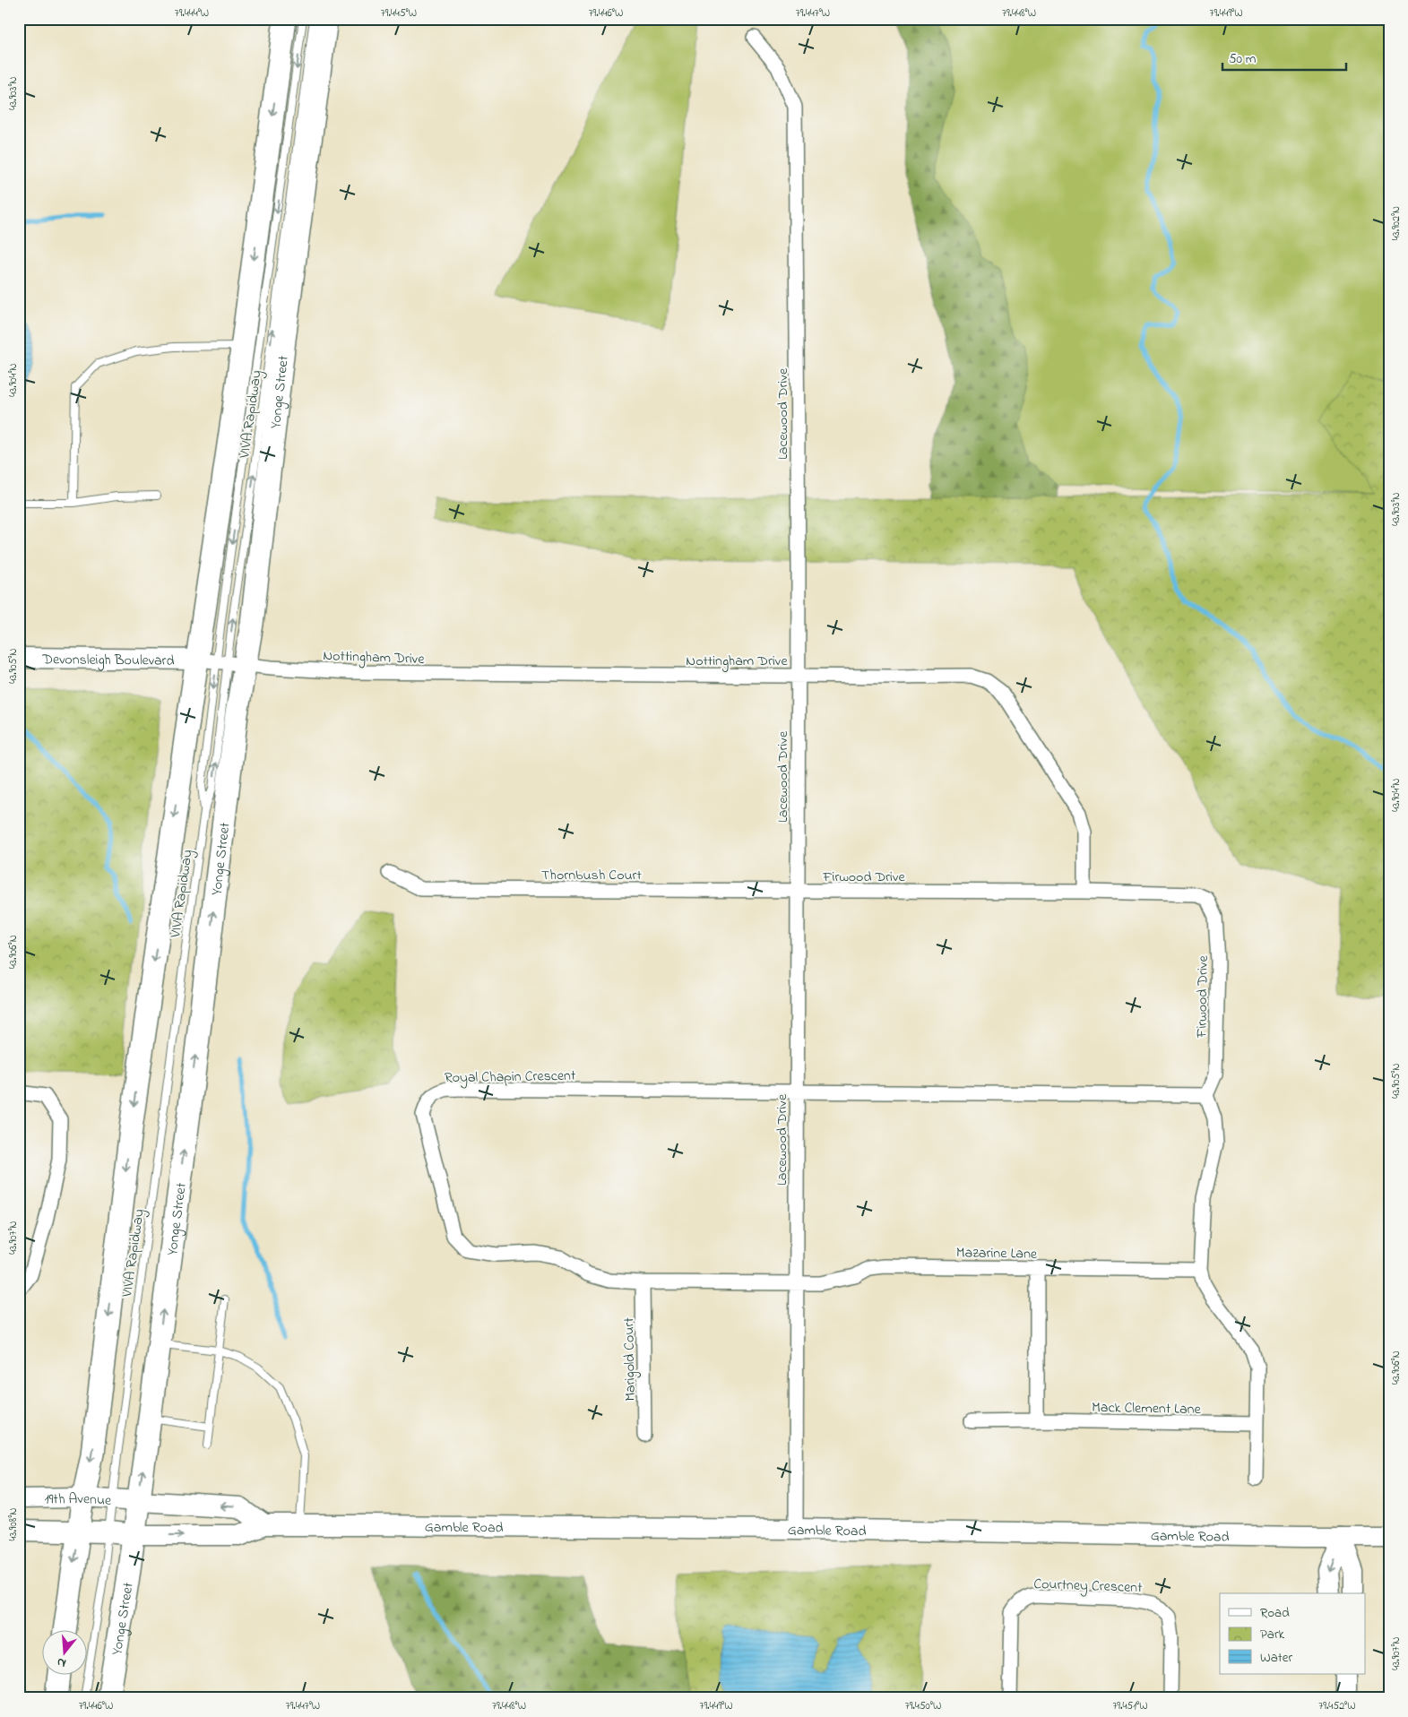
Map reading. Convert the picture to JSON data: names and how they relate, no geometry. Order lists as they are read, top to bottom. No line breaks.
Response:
{"streets":{"main road":["Yonge Street","Devonsleigh Boulevard","19th Avenue","Gamble Road"],"street":["Lacewood Drive","Nottingham Drive","Thornbush Court","Firwood Drive","Royal Chapin Crescent","Mazarine Lane","Marigold Court","Mack Clement Lane","Courtney Crescent"],"lane":["VIVA Rapidway"]},"crossings":[["Yonge Street","VIVA Rapidway"],["Yonge Street","Nottingham Drive"],["Yonge Street","Devonsleigh Boulevard"],["Yonge Street","19th Avenue"],["Yonge Street","Gamble Road"],["VIVA Rapidway","Nottingham Drive"],["VIVA Rapidway","Devonsleigh Boulevard"],["VIVA Rapidway","19th Avenue"],["VIVA Rapidway","Gamble Road"],["Lacewood Drive","Nottingham Drive"],["Lacewood Drive","Thornbush Court"],["Lacewood Drive","Firwood Drive"],["Lacewood Drive","Royal Chapin Crescent"],["Lacewood Drive","Mazarine Lane"],["Lacewood Drive","Gamble Road"],["Nottingham Drive","Devonsleigh Boulevard"],["Nottingham Drive","Firwood Drive"],["Thornbush Court","Firwood Drive"],["Royal Chapin Crescent","Mazarine Lane"],["Royal Chapin Crescent","Marigold Court"]],"legend":["Road","Park","Water"],"scale_bar":"50 m","north":"bottom","coordinates":["79.444°W","79.445°W","79.446°W","79.447°W","79.448°W","79.449°W","43.903°N","43.902°N","43.904°N","43.905°N","43.906°N","43.907°N","43.908°N","79.450°W","79.451°W","79.452°W"]}
